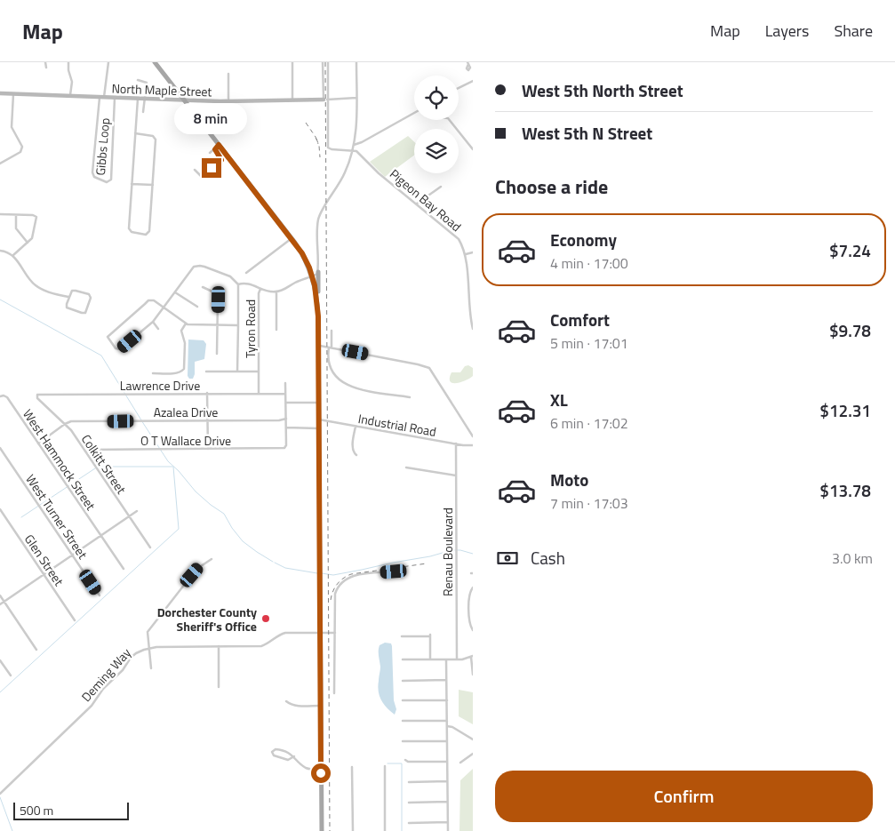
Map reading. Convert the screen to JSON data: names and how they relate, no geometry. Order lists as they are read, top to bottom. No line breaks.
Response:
{"streets":{"street":["North Maple Street","Gibbs Loop","Pigeon Bay Road","Tyron Road","Lawrence Drive","Azalea Drive","Industrial Road","O T Wallace Drive","West Hammock Street","Colkitt Street","West Turner Street","Renau Boulevard","Glen Street","Deming Way"]},"crossings":[["North Maple Street","Gibbs Loop"],["Tyron Road","Lawrence Drive"],["Lawrence Drive","Colkitt Street"],["Azalea Drive","West Hammock Street"],["Azalea Drive","Colkitt Street"],["Industrial Road","Renau Boulevard"],["O T Wallace Drive","Colkitt Street"]],"places":["Dorchester County Sheriff's Office"],"scale_bar":"500 m","page":{"header":"Map","nav":["Map","Layers","Share"],"banner":["West 5th North Street","West 5th N Street"],"bubble":"8 min","heading":"Choose a ride","list":[{"name":"Economy","note":"4 min · 17:00","value":"$7.24"},{"name":"Comfort","note":"5 min · 17:01","value":"$9.78"},{"name":"XL","note":"6 min · 17:02","value":"$12.31"},{"name":"Moto","note":"7 min · 17:03","value":"$13.78"}],"pay":["Cash","3.0 km"],"buttons":"Confirm","scale":"500 m"}}
